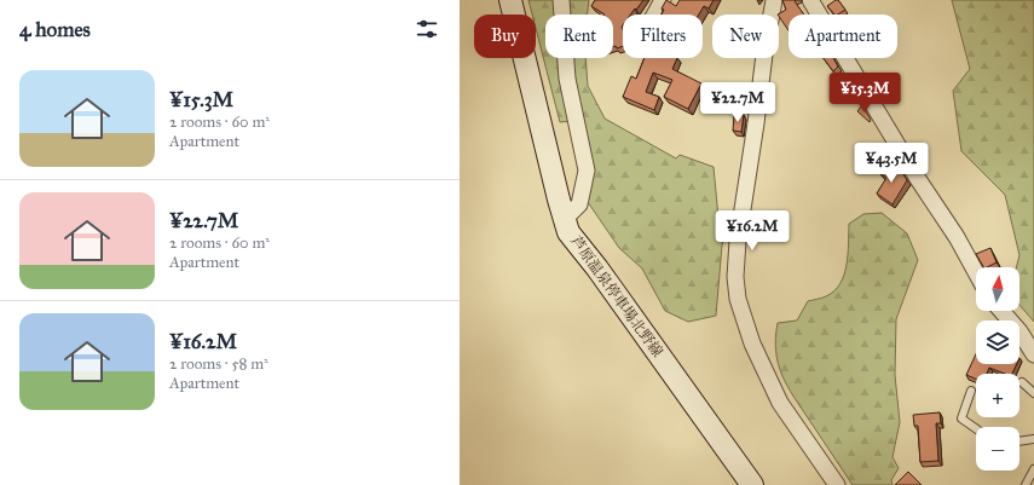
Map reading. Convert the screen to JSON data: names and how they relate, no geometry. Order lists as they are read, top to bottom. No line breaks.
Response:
{"streets":{"main road":["芦原温泉停車場北野線"]},"north":"top","page":{"heading":"4 homes","chip":["Buy","Rent","Filters","New","Apartment"],"list":[{"name":"¥15.3M","note":"2 rooms · 60 m² · Apartment"},{"name":"¥22.7M","note":"2 rooms · 60 m² · Apartment"},{"name":"¥16.2M","note":"2 rooms · 58 m² · Apartment"}],"price":["¥15.3M","¥22.7M","¥43.5M","¥16.2M"],"map_buttons":["+","−"]}}
